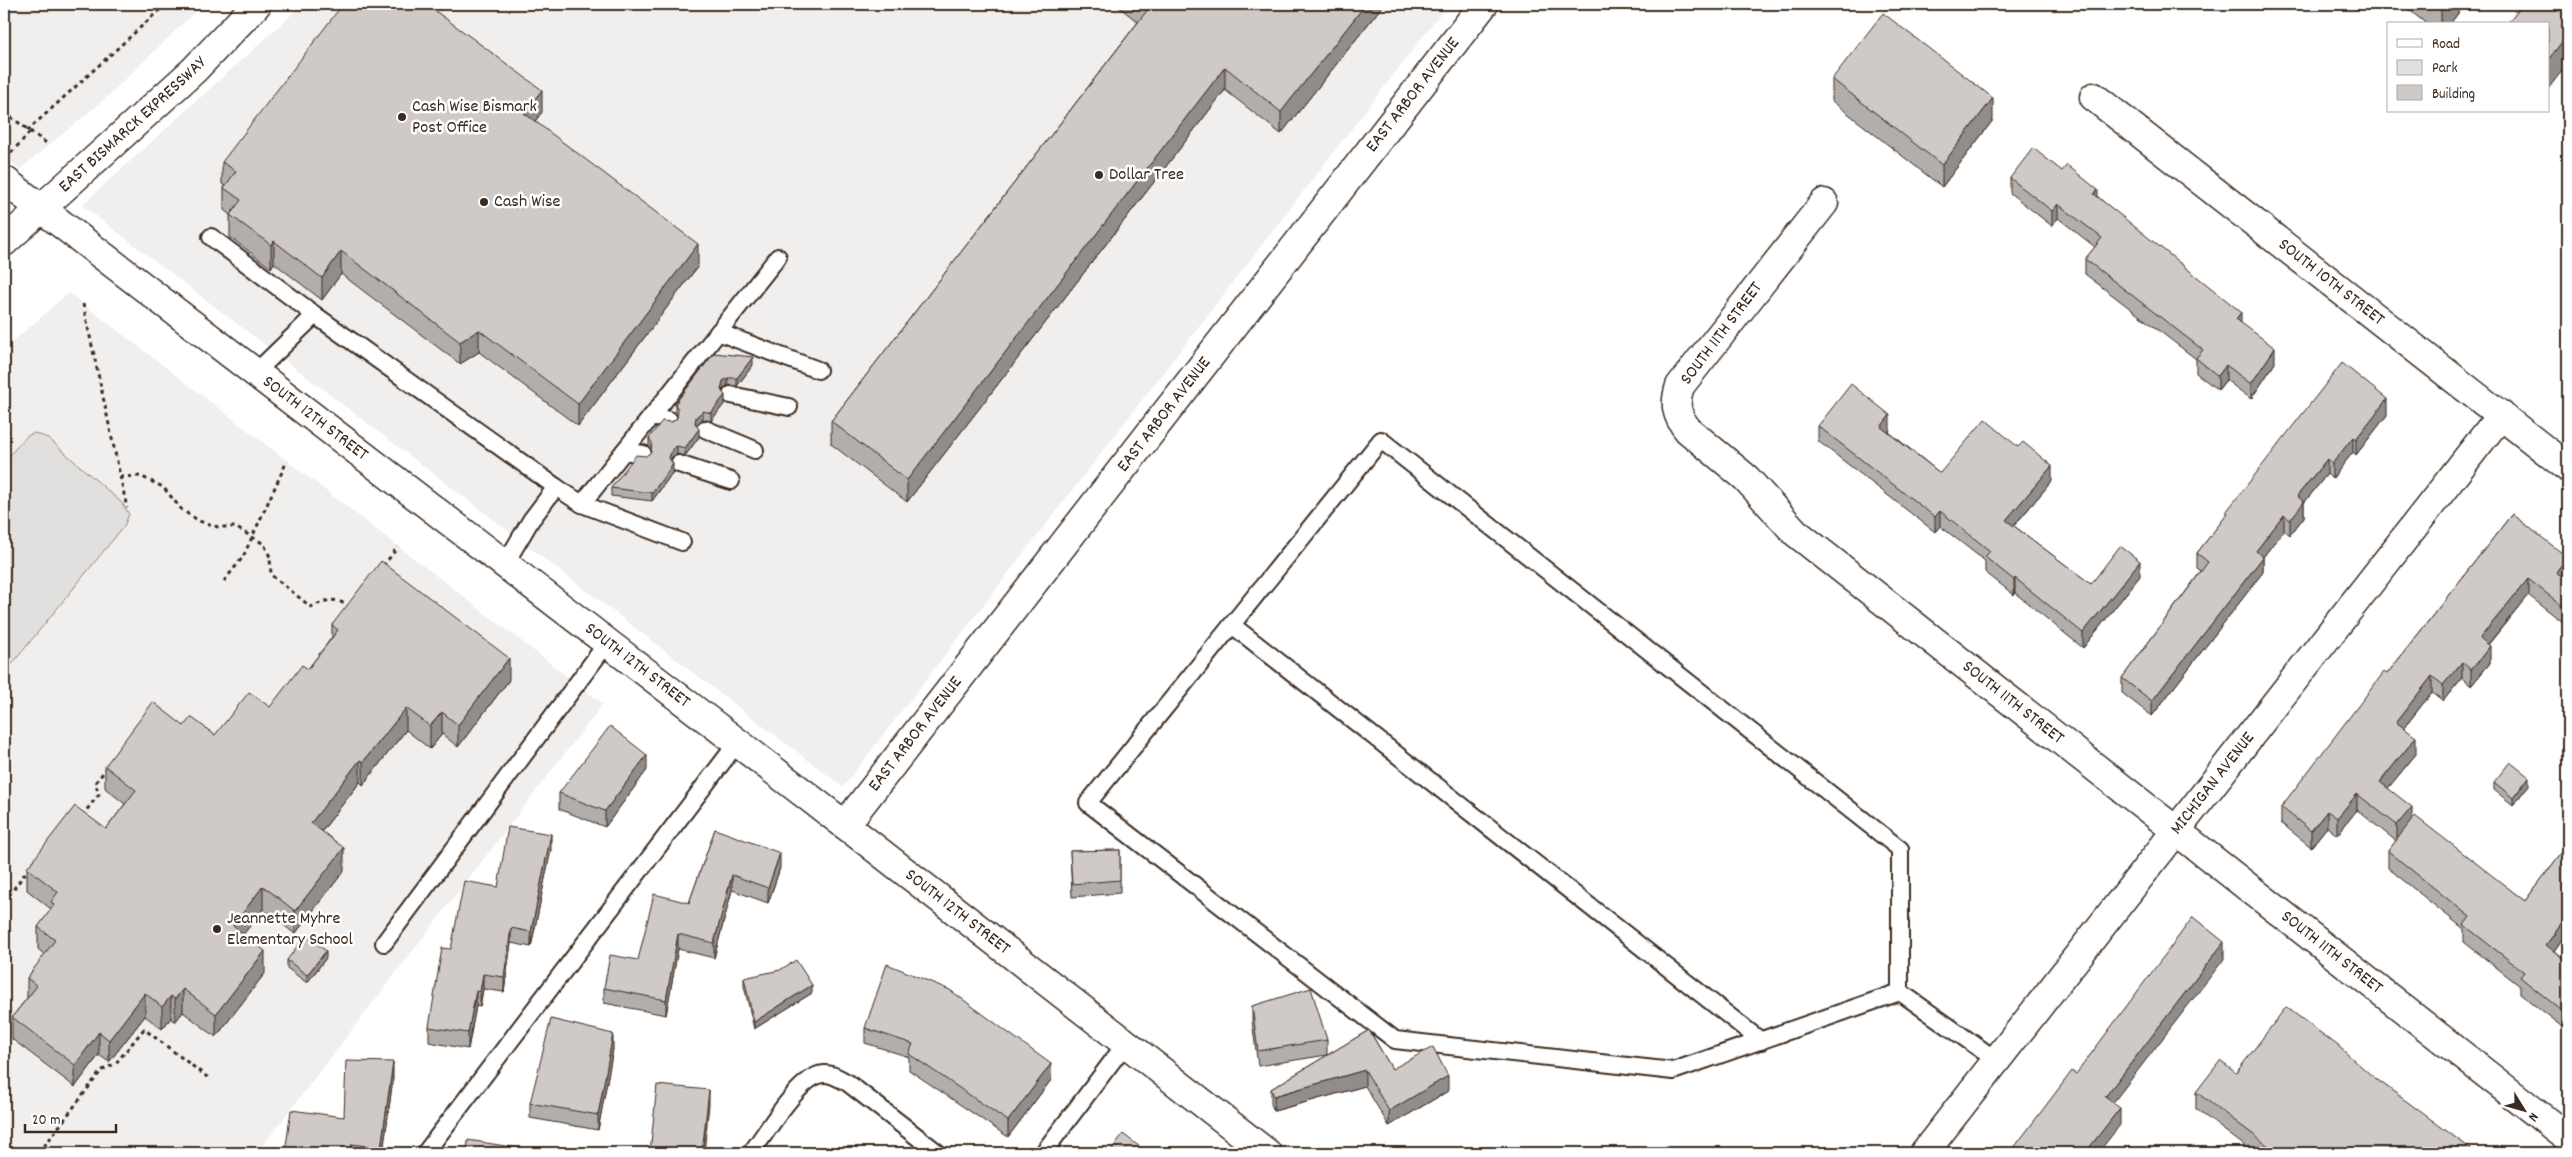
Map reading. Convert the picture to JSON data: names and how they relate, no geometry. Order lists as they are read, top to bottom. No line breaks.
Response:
{"streets":{"street":["EAST ARBOR AVENUE","EAST BISMARCK EXPRESSWAY","SOUTH 10TH STREET","SOUTH 11TH STREET","SOUTH 12TH STREET","MICHIGAN AVENUE"]},"crossings":[["EAST ARBOR AVENUE","SOUTH 12TH STREET"],["EAST BISMARCK EXPRESSWAY","SOUTH 12TH STREET"],["SOUTH 10TH STREET","MICHIGAN AVENUE"],["SOUTH 11TH STREET","MICHIGAN AVENUE"]],"places":["Cash Wise Bismark Post Office","Dollar Tree","Cash Wise","Jeannette Myhre Elementary School"],"legend":["Road","Park","Building"],"scale_bar":"20 m","north":"bottom right"}
